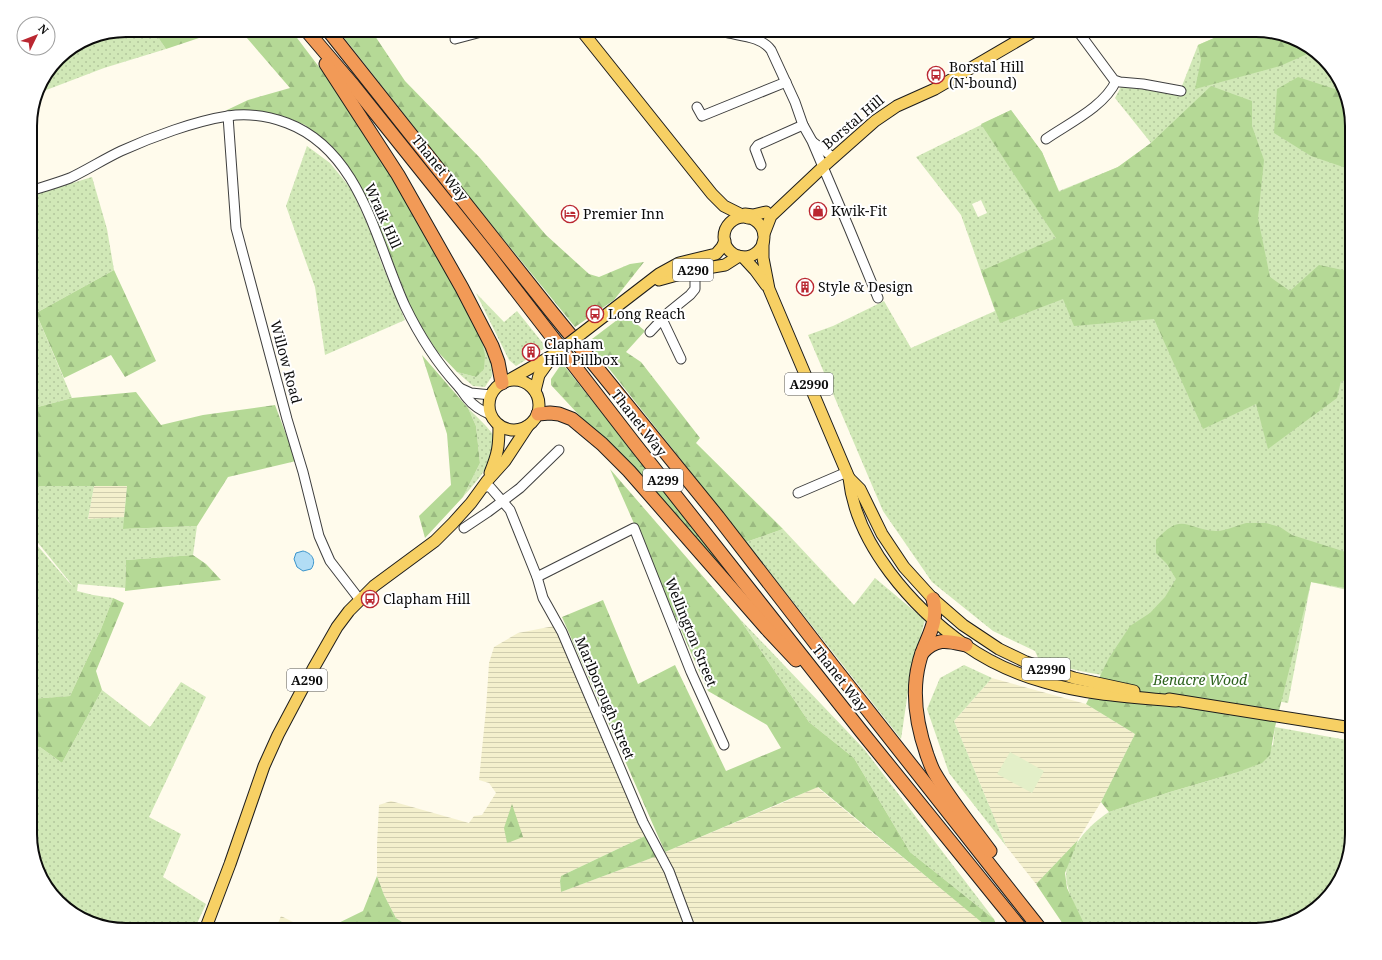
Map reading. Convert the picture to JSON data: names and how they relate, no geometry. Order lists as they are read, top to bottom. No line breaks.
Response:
{"streets":{"highway":["Thanet Way","A299"],"main road":["Borstal Hill","A290","A2990"],"street":["Wraik Hill","Willow Road","Wellington Street","Marlborough Street"]},"crossings":[["Borstal Hill","A290"],["Borstal Hill","A2990"],["Wraik Hill","A290"],["Wraik Hill","Willow Road"],["A290","Willow Road"],["A290","A2990"],["A290","Marlborough Street"],["Wellington Street","Marlborough Street"]],"parks":["Benacre Wood"],"places":{"bus stop":["Borstal Hill (N-bound)","Long Reach","Clapham Hill"],"shop":["Kwik-Fit"],"hotel":["Premier Inn"],"building":["Style & Design","Clapham Hill Pillbox"]},"north":"top right"}
